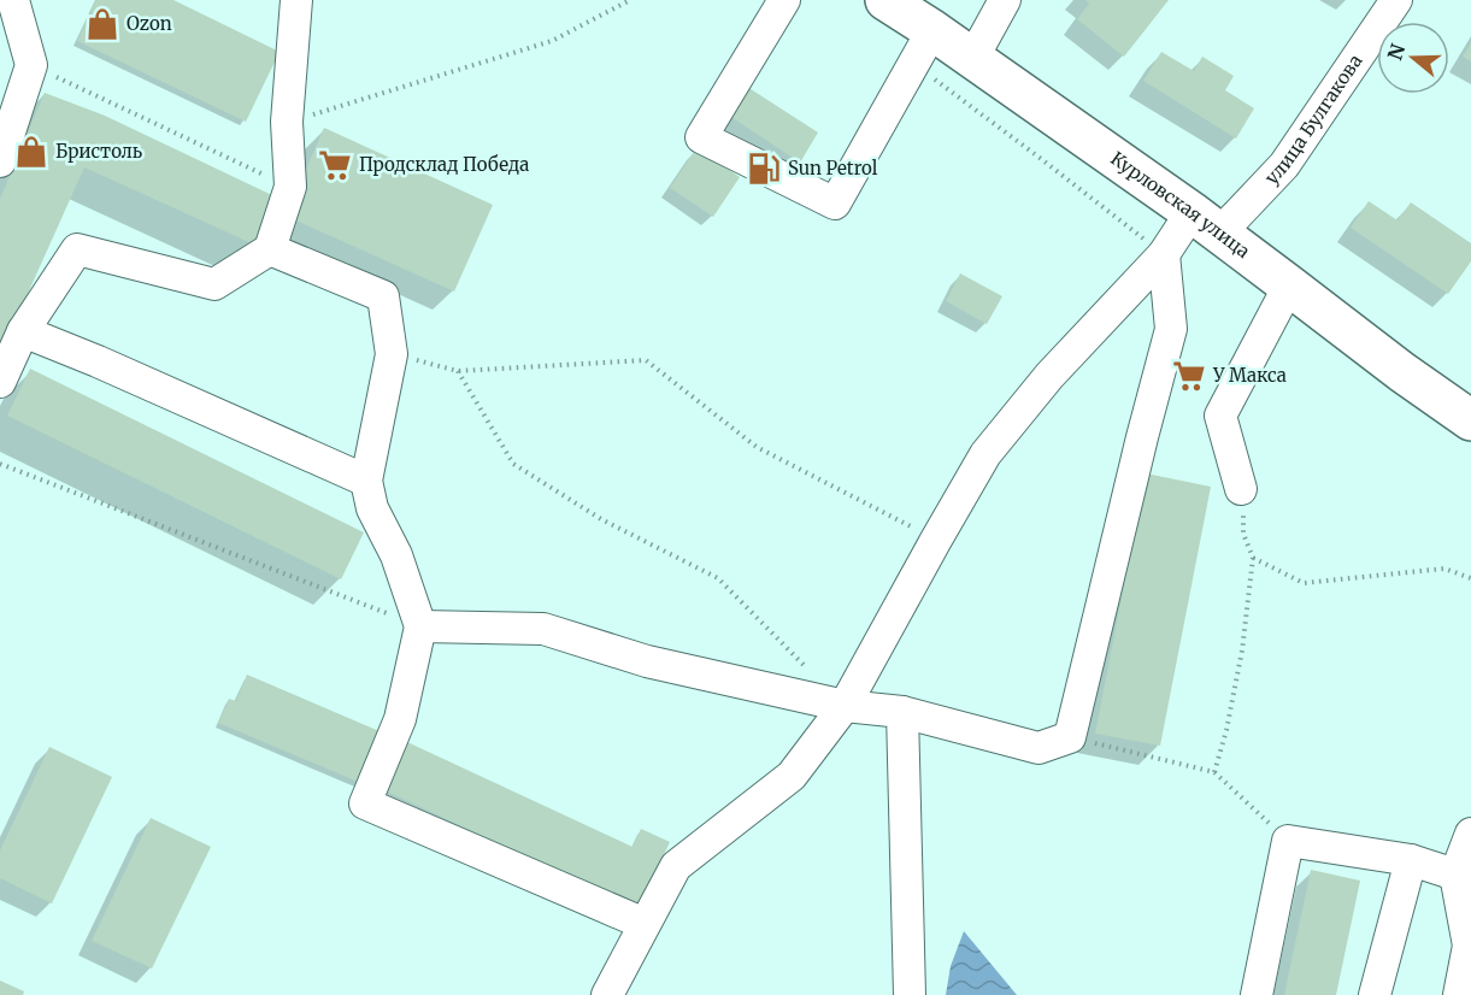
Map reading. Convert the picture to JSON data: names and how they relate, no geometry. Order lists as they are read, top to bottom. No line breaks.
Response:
{"streets":{"main road":["Курловская улица"],"street":["улица Булгакова"]},"crossings":[["улица Булгакова","Курловская улица"]],"places":{"shop":["Ozon","Бристоль"],"supermarket":["Продсклад Победа","У Макса"],"fuel station":["Sun Petrol"]},"north":"left"}
